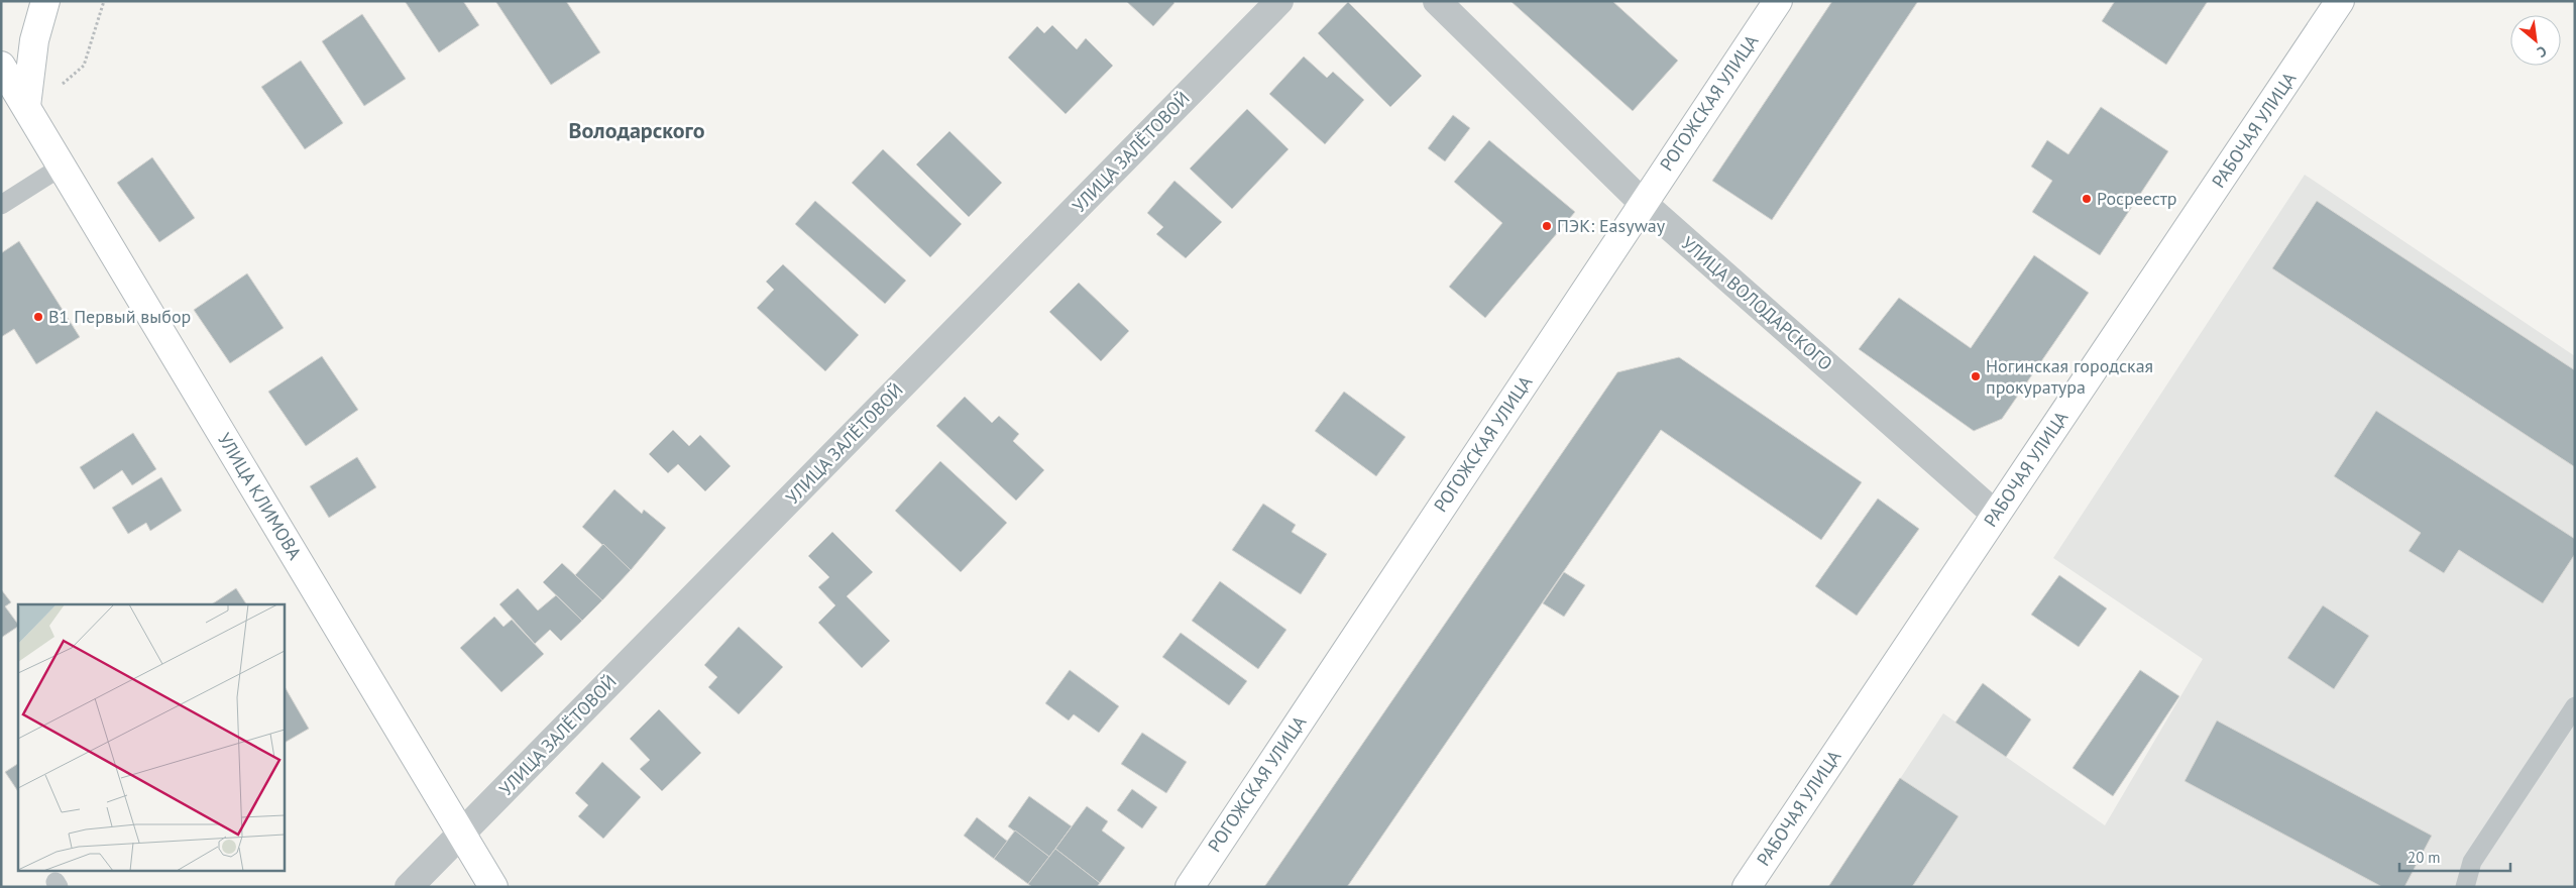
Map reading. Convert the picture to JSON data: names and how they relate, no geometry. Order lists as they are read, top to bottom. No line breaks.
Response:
{"streets":{"main road":["РОГОЖСКАЯ УЛИЦА","РАБОЧАЯ УЛИЦА","УЛИЦА КЛИМОВА"],"street":["УЛИЦА ЗАЛЁТОВОЙ","УЛИЦА ВОЛОДАРСКОГО"]},"crossings":[["РОГОЖСКАЯ УЛИЦА","УЛИЦА ВОЛОДАРСКОГО"],["РАБОЧАЯ УЛИЦА","УЛИЦА ВОЛОДАРСКОГО"],["УЛИЦА ЗАЛЁТОВОЙ","УЛИЦА КЛИМОВА"]],"districts":["Володарского"],"places":["Росреестр","ПЭК: Easyway","В1 Первый выбор","Ногинская городская прокуратура"],"scale_bar":"20 m","north":"bottom right"}
